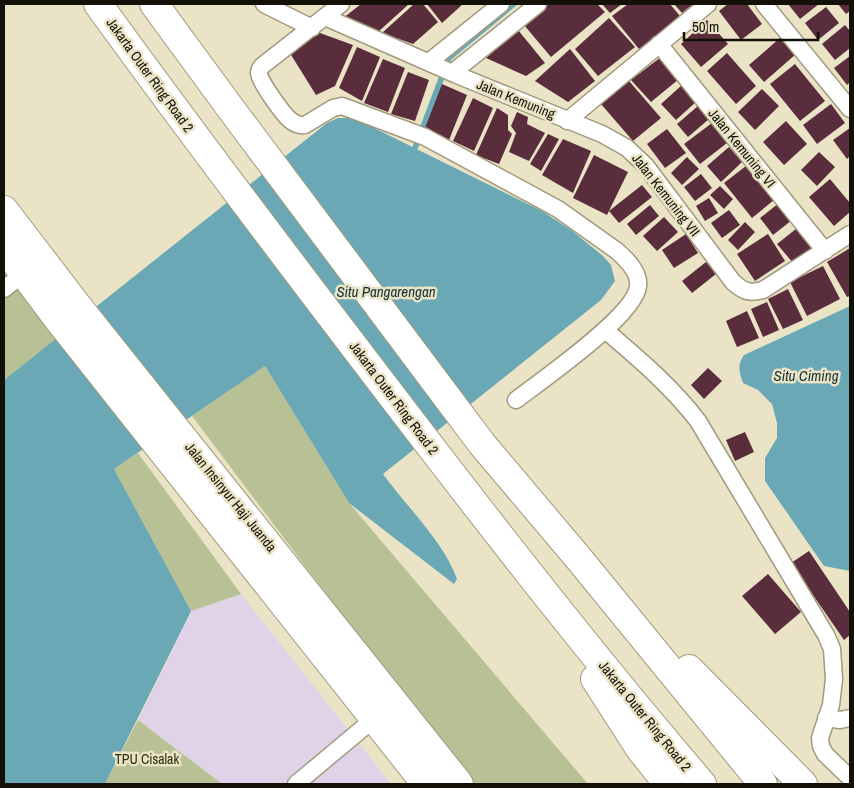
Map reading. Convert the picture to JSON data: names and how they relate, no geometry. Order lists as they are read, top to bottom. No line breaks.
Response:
{"streets":{"highway":["Jakarta Outer Ring Road 2","Jalan Insinyur Haji Juanda"],"street":["Jalan Kemuning","Jalan Kemuning VI","Jalan Kemuning VII"]},"crossings":[["Jalan Kemuning","Jalan Kemuning VI"],["Jalan Kemuning","Jalan Kemuning VII"],["Jalan Kemuning VI","Jalan Kemuning VII"]],"water":["Situ Pangarengan","Situ Ciming"],"parks":["TPU Cisalak"],"scale_bar":"50 m"}
